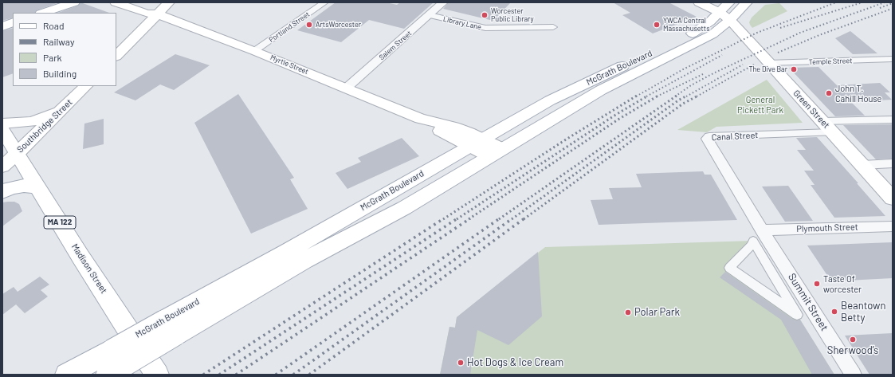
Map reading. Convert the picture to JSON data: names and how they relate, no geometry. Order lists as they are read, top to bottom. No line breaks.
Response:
{"streets":{"main road":["Myrtle Street","McGrath Boulevard","Green Street","Southbridge Street","MA 122","Madison Street"],"street":["Library Lane","Portland Street","Salem Street","Temple Street","Canal Street","Plymouth Street","Summit Street"]},"crossings":[["Library Lane","Salem Street"],["Portland Street","Myrtle Street"],["Salem Street","Myrtle Street"],["Temple Street","Green Street"],["Myrtle Street","McGrath Boulevard"],["McGrath Boulevard","Green Street"],["Green Street","Canal Street"],["Southbridge Street","Madison Street"],["Canal Street","Plymouth Street"],["Canal Street","Summit Street"],["Plymouth Street","Summit Street"]],"parks":["General Pickett Park"],"places":["Worcester Public Library","ArtsWorcester","YWCA Central Massachusetts","The Dive Bar","John T. Cahill House","Taste Of worcester","Beantown Betty","Polar Park","Sherwood’s","Hot Dogs & Ice Cream"],"legend":["Road","Railway","Park","Building"]}
